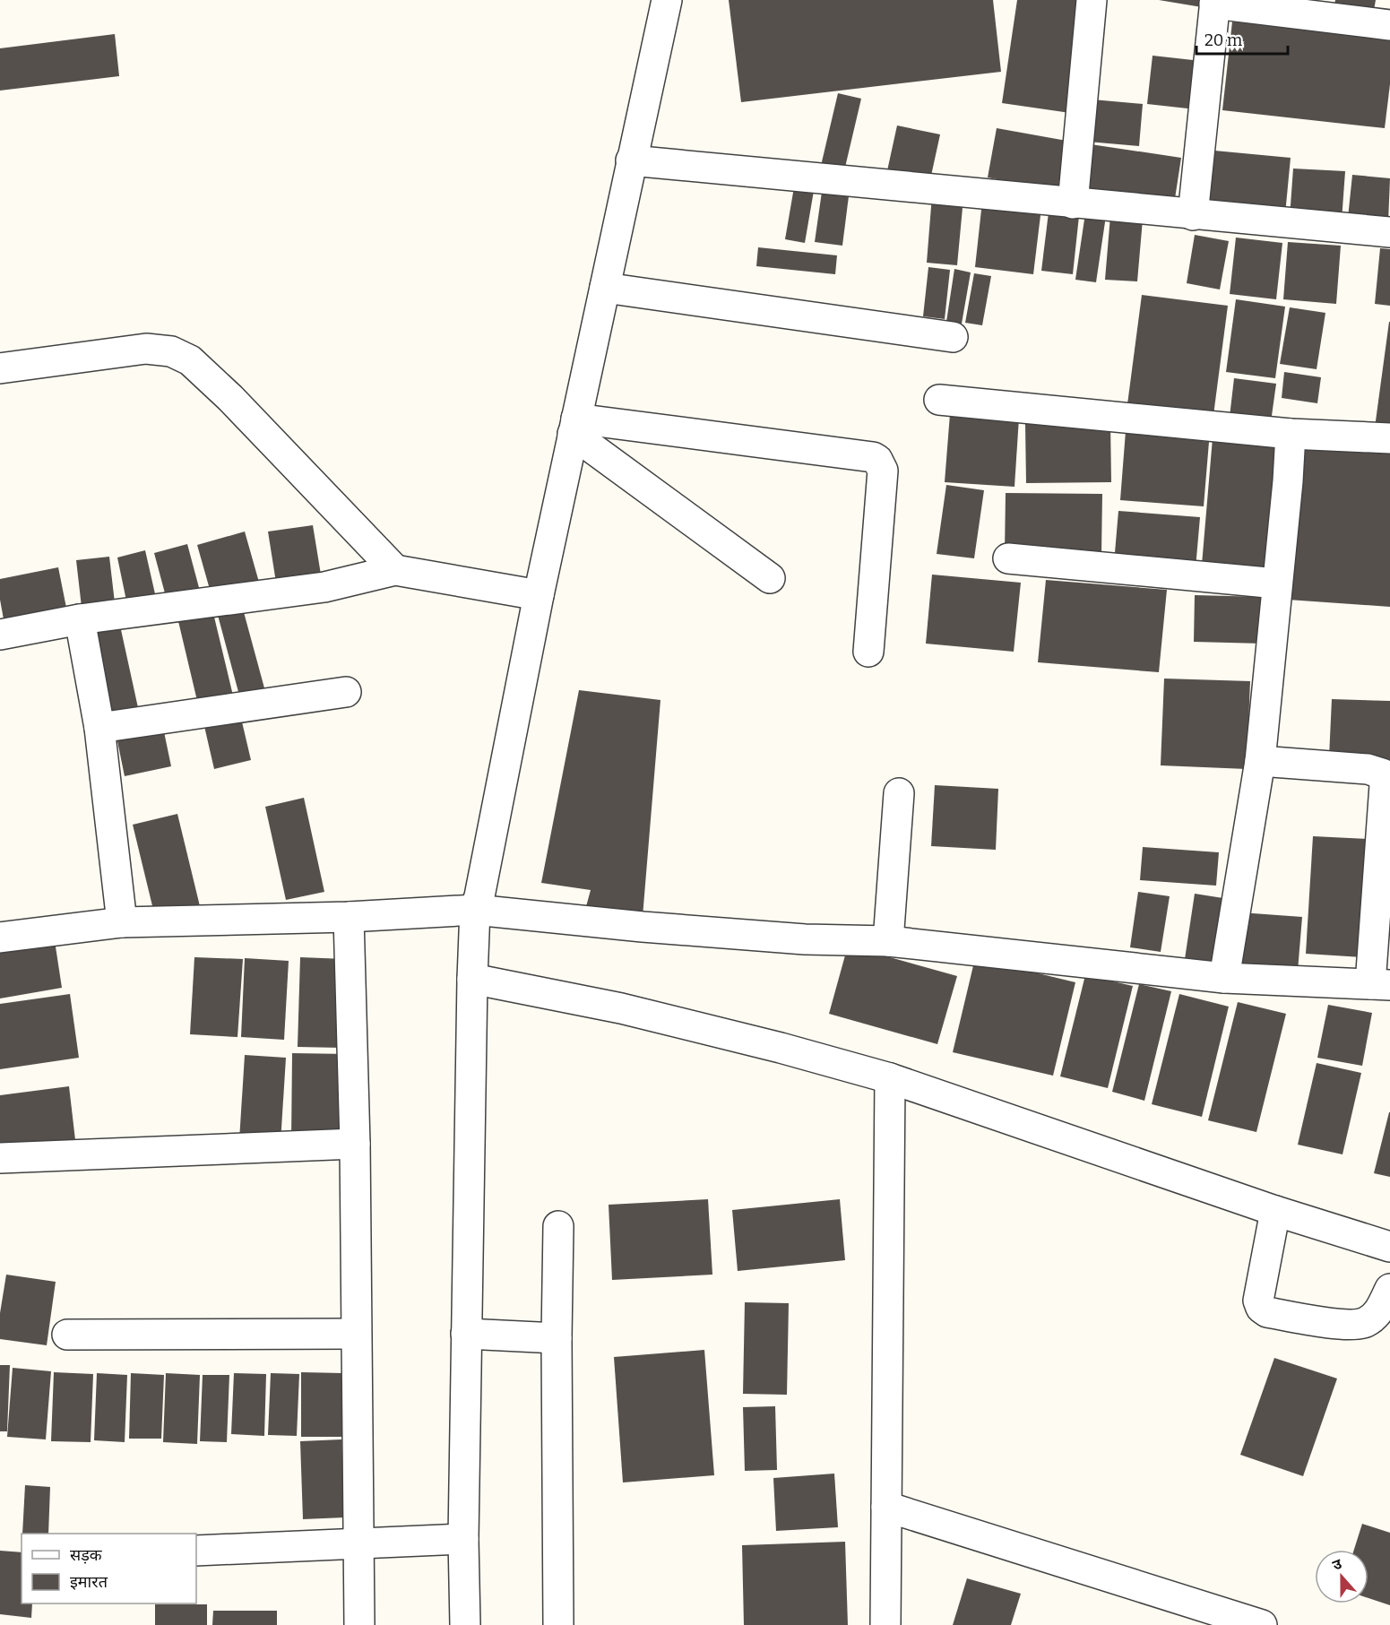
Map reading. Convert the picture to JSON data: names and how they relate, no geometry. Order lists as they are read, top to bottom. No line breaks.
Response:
{"legend":["सड़क","इमारत"],"scale_bar":"20 m","north":"top"}
